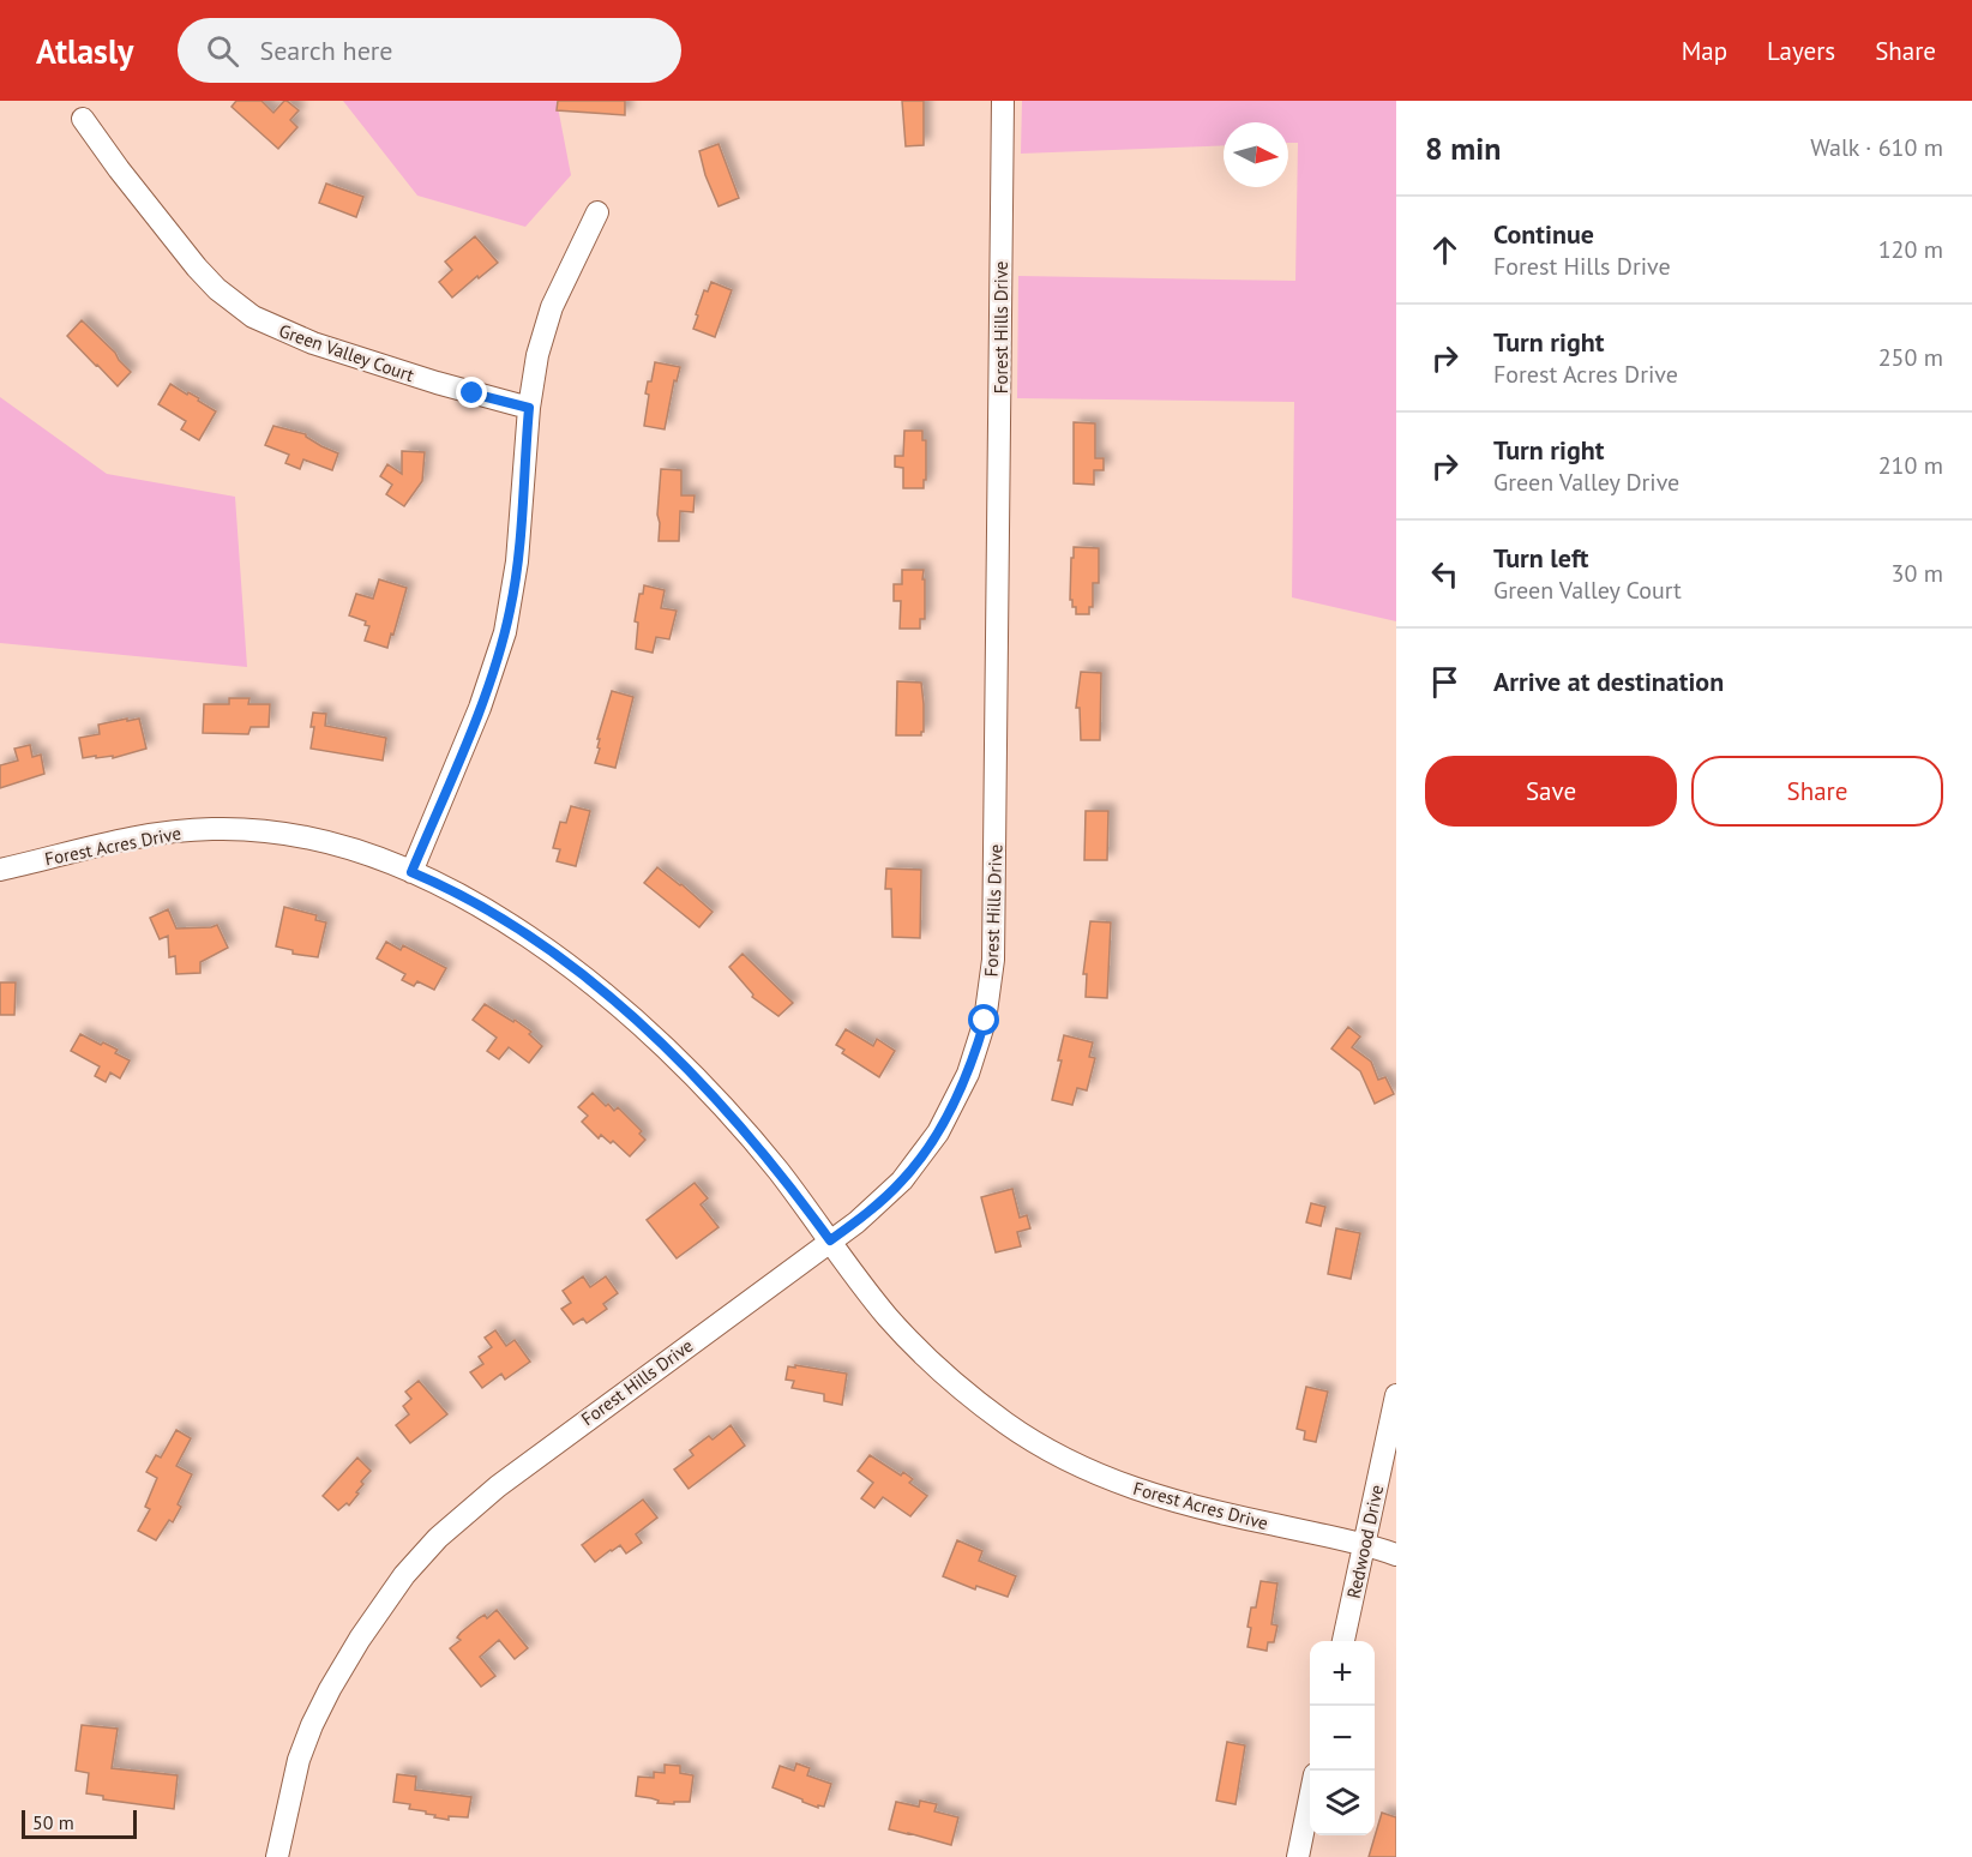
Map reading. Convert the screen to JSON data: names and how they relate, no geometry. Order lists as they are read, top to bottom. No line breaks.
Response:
{"streets":{"street":["Forest Hills Drive","Green Valley Court","Forest Acres Drive","Redwood Drive"]},"crossings":[["Forest Hills Drive","Forest Acres Drive"],["Forest Acres Drive","Redwood Drive"]],"scale_bar":"50 m","north":"right","page":{"header":"Atlasly","search":"Search here","nav":["Map","Layers","Share"],"heading":["8 min","Walk · 610 m"],"list":[["Continue","Forest Hills Drive","120 m"],["Turn right","Forest Acres Drive","250 m"],["Turn right","Green Valley Drive","210 m"],["Turn left","Green Valley Court","30 m"],"Arrive at destination"],"buttons":["Save","Share"],"map_buttons":["+","−"],"scale":"50 m"}}
